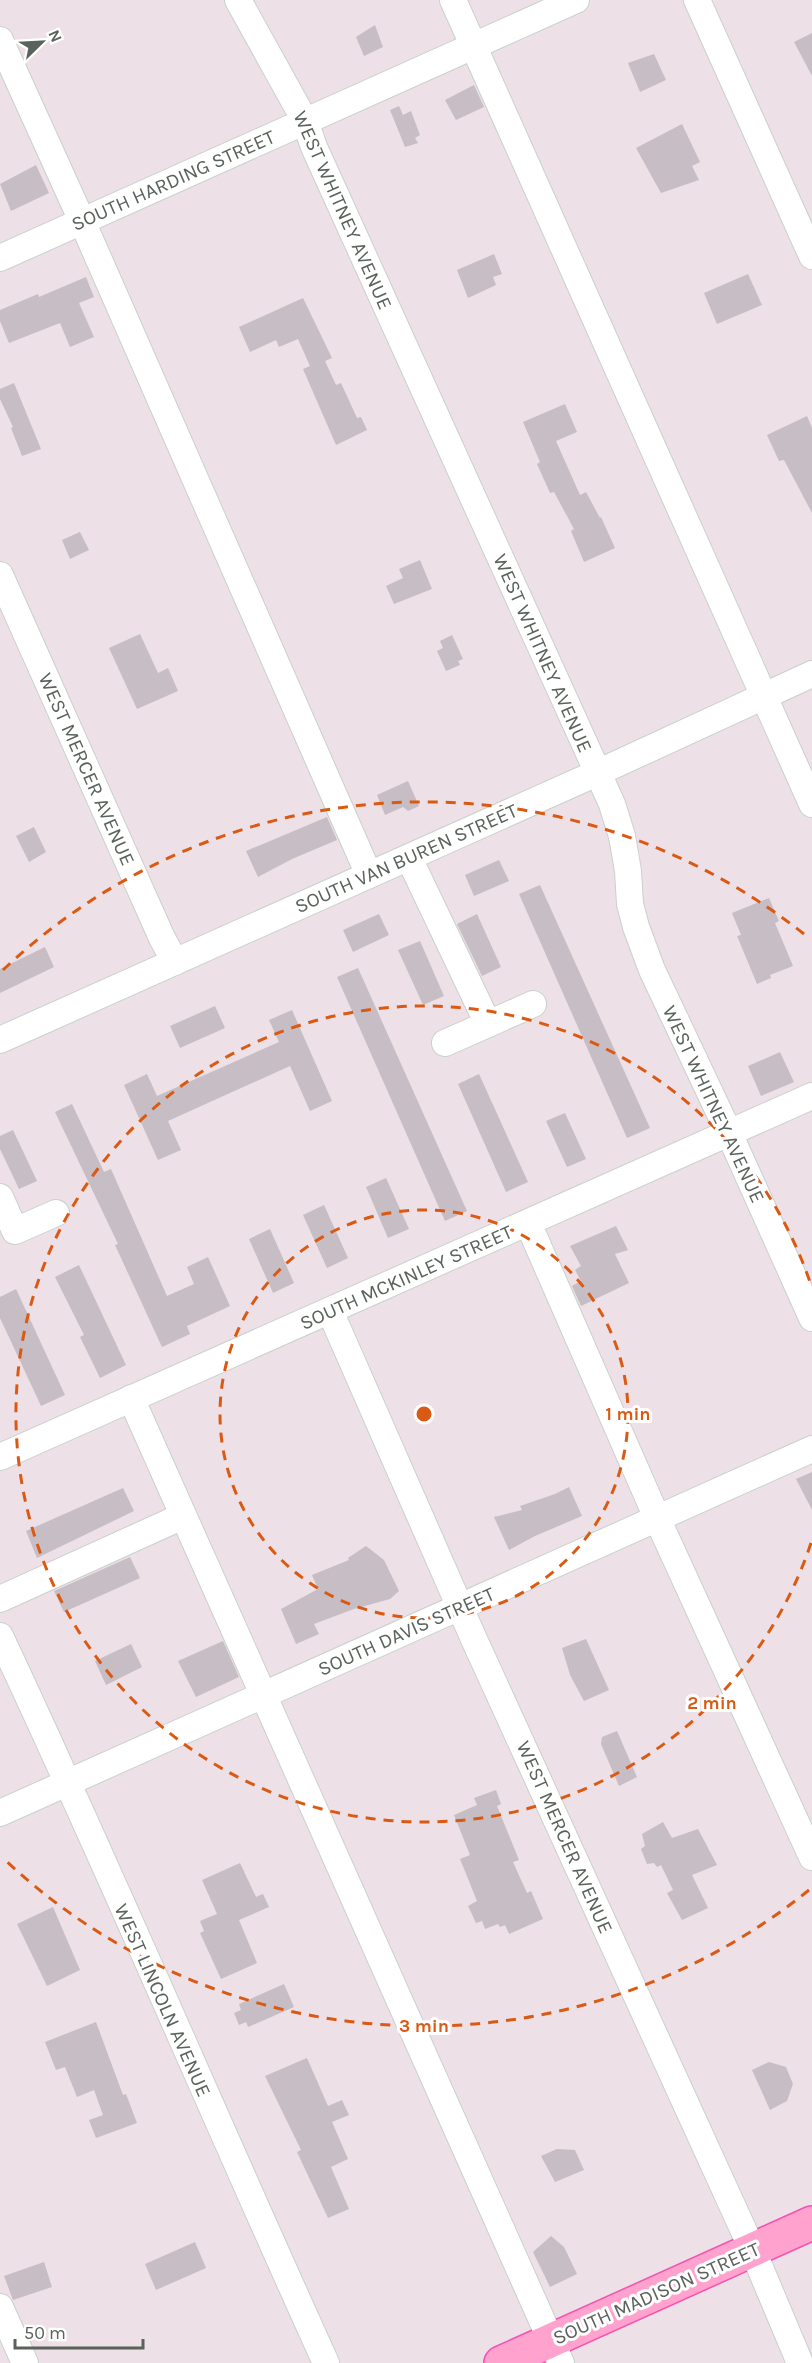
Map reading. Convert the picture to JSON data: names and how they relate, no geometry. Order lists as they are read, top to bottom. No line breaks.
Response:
{"streets":{"main road":["SOUTH MADISON STREET"],"street":["SOUTH HARDING STREET","WEST WHITNEY AVENUE","WEST MERCER AVENUE","SOUTH VAN BUREN STREET","SOUTH MCKINLEY STREET","SOUTH DAVIS STREET","WEST LINCOLN AVENUE"]},"crossings":[["SOUTH HARDING STREET","WEST WHITNEY AVENUE"],["WEST WHITNEY AVENUE","SOUTH VAN BUREN STREET"],["WEST WHITNEY AVENUE","SOUTH MCKINLEY STREET"],["WEST MERCER AVENUE","SOUTH VAN BUREN STREET"],["WEST MERCER AVENUE","SOUTH MCKINLEY STREET"],["WEST MERCER AVENUE","SOUTH DAVIS STREET"],["WEST MERCER AVENUE","SOUTH MADISON STREET"],["SOUTH DAVIS STREET","WEST LINCOLN AVENUE"]],"scale_bar":"50 m","north":"top right","rings":["1 min","2 min","3 min"]}
